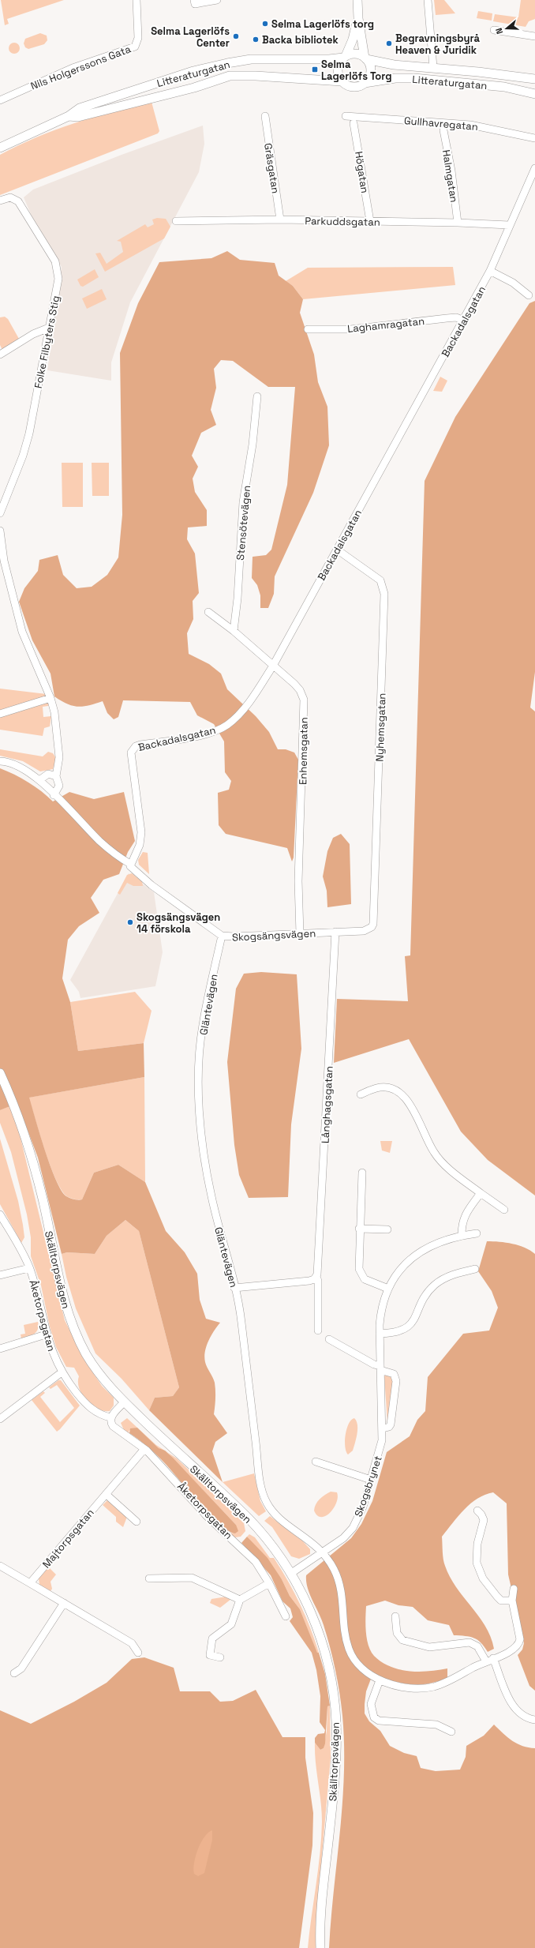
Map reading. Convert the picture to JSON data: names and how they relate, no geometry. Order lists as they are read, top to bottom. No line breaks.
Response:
{"streets":{"street":["Nils Holgerssons Gata","Litteraturgatan","Gullhavregatan","Gräsgatan","Högatan","Halmgatan","Parkuddsgatan","Backadalsgatan","Laghamragatan","Folke Filbyters Stig","Stensötevägen","Nyhemsgatan","Enhemsgatan","Skogsängsvägen","Gläntevägen","Långhagsgatan","Skälltorpsvägen","Åketorpsgatan","Skogsbrynet","Majtorpsgatan"]},"crossings":[["Gräsgatan","Parkuddsgatan"],["Högatan","Parkuddsgatan"],["Halmgatan","Parkuddsgatan"],["Parkuddsgatan","Backadalsgatan"],["Backadalsgatan","Laghamragatan"],["Backadalsgatan","Nyhemsgatan"],["Backadalsgatan","Enhemsgatan"],["Backadalsgatan","Skogsängsvägen"],["Stensötevägen","Enhemsgatan"],["Nyhemsgatan","Skogsängsvägen"],["Enhemsgatan","Skogsängsvägen"],["Skogsängsvägen","Gläntevägen"],["Skogsängsvägen","Långhagsgatan"],["Gläntevägen","Skogsbrynet"],["Skälltorpsvägen","Skogsbrynet"],["Åketorpsgatan","Majtorpsgatan"]],"places":{"other":["Selma Lagerlöfs torg","Selma Lagerlöfs Center","Backa bibliotek","Begravningsbyrå Heaven & Juridik","Skogsängsvägen 14 förskola"],"transit":["Selma Lagerlöfs Torg"]},"north":"left"}
